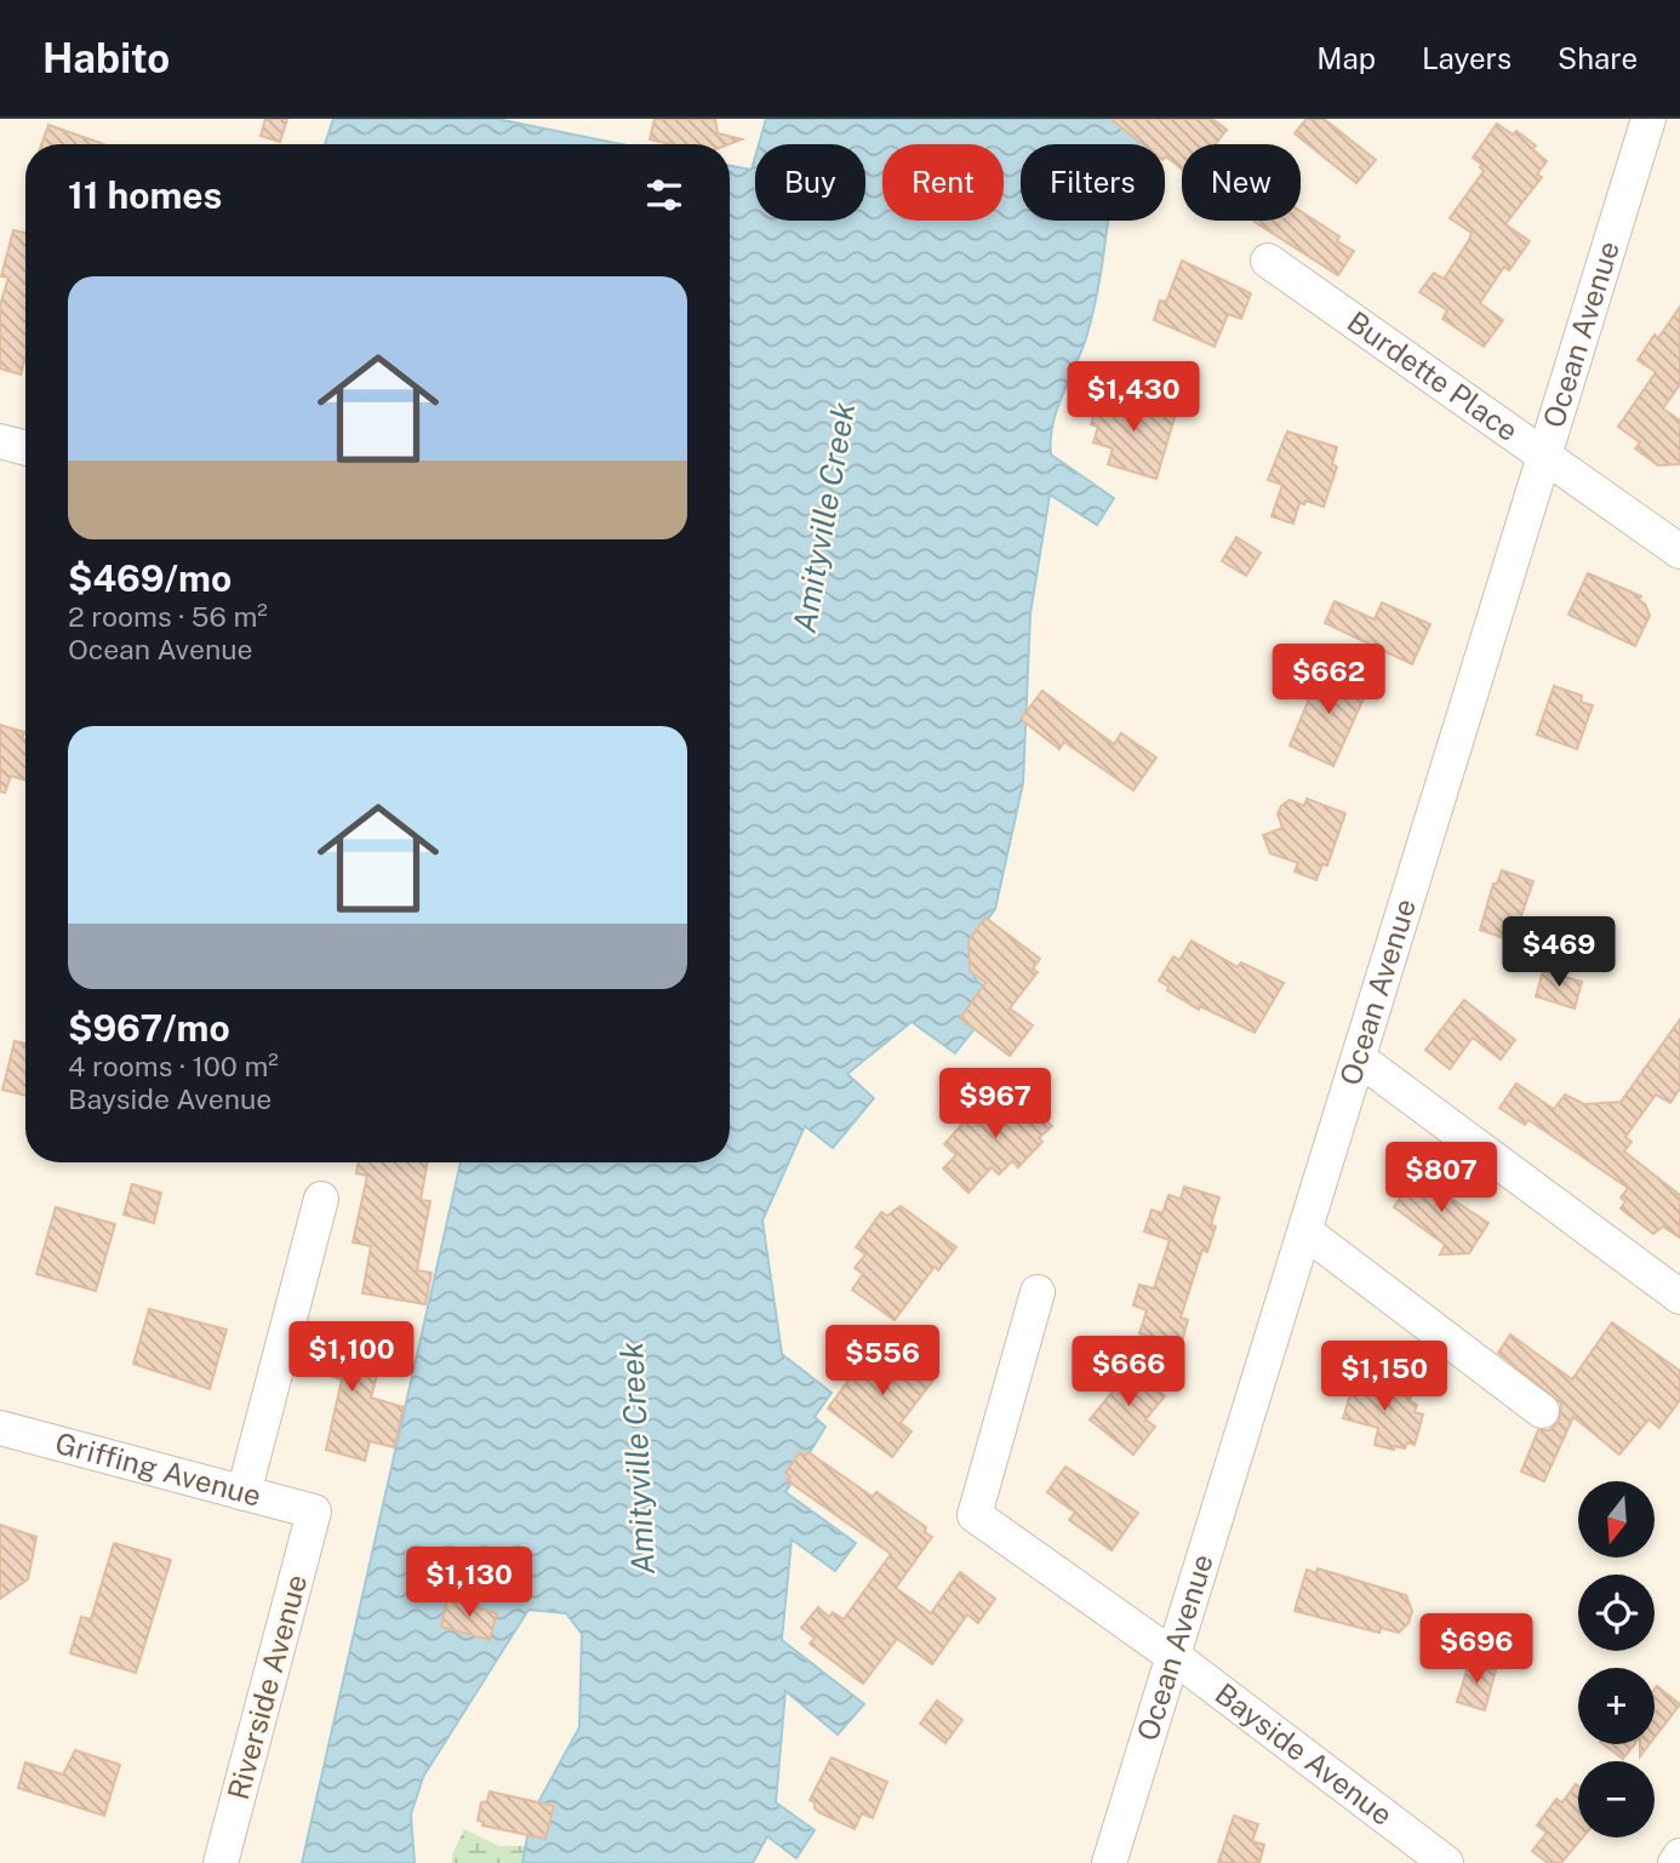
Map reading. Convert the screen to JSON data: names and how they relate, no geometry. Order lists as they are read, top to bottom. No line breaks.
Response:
{"streets":{"street":["Ocean Avenue","Burdette Place","Griffing Avenue","Riverside Avenue","Bayside Avenue"]},"crossings":[["Ocean Avenue","Burdette Place"],["Ocean Avenue","Bayside Avenue"],["Griffing Avenue","Riverside Avenue"]],"water":["Amityville Creek"],"north":"bottom","page":{"header":"Habito","nav":["Map","Layers","Share"],"chip":["Buy","Rent","Filters","New"],"heading":"11 homes","list":[{"name":"$469/mo","note":"2 rooms · 56 m² · Ocean Avenue"},{"name":"$967/mo","note":"4 rooms · 100 m² · Bayside Avenue"}],"price":["$1,430","$662","$469","$967","$807","$1,100","$556","$666","$1,150","$1,130","$696"],"map_buttons":["+","−"]}}
